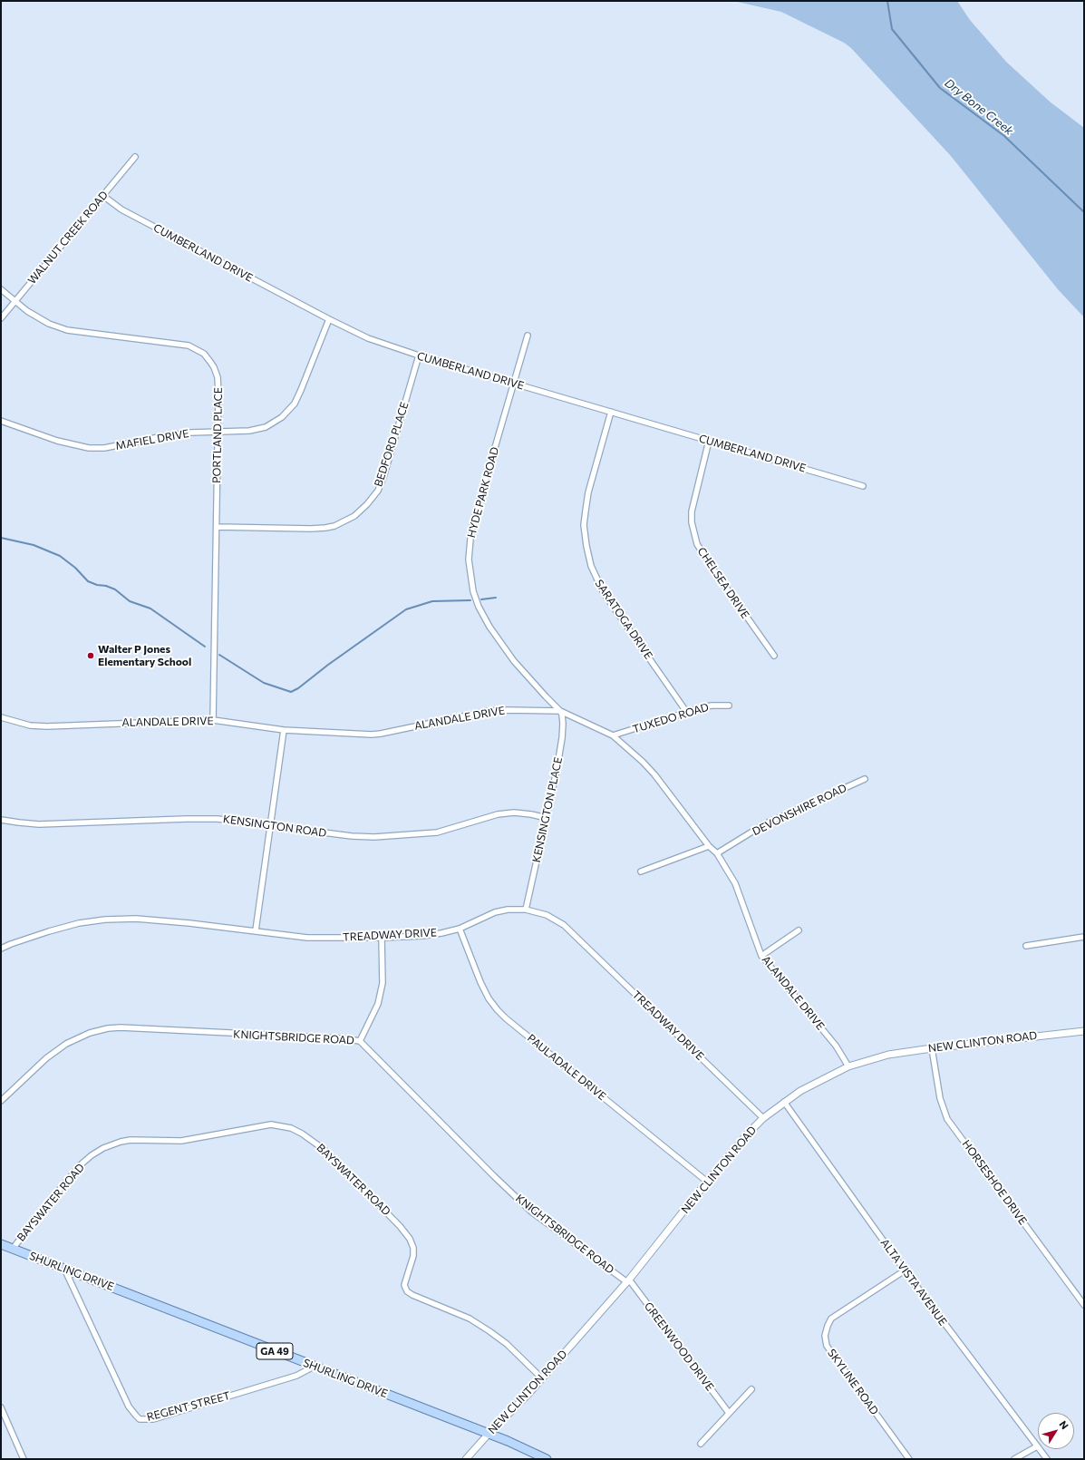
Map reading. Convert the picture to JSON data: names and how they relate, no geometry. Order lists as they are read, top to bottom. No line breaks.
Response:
{"streets":{"main road":["SHURLING DRIVE","GA 49"],"street":["WALNUT CREEK ROAD","CUMBERLAND DRIVE","PORTLAND PLACE","MAFIEL DRIVE","BEDFORD PLACE","HYDE PARK ROAD","CHELSEA DRIVE","SARATOGA DRIVE","ALANDALE DRIVE","TUXEDO ROAD","KENSINGTON PLACE","DEVONSHIRE ROAD","KENSINGTON ROAD","TREADWAY DRIVE","KNIGHTSBRIDGE ROAD","NEW CLINTON ROAD","PAULADALE DRIVE","BAYSWATER ROAD","HORSESHOE DRIVE","ALTA VISTA AVENUE","GREENWOOD DRIVE","SKYLINE ROAD","REGENT STREET"]},"crossings":[["WALNUT CREEK ROAD","CUMBERLAND DRIVE"],["WALNUT CREEK ROAD","PORTLAND PLACE"],["CUMBERLAND DRIVE","MAFIEL DRIVE"],["CUMBERLAND DRIVE","BEDFORD PLACE"],["CUMBERLAND DRIVE","HYDE PARK ROAD"],["CUMBERLAND DRIVE","CHELSEA DRIVE"],["CUMBERLAND DRIVE","SARATOGA DRIVE"],["PORTLAND PLACE","MAFIEL DRIVE"],["PORTLAND PLACE","BEDFORD PLACE"],["PORTLAND PLACE","ALANDALE DRIVE"],["HYDE PARK ROAD","ALANDALE DRIVE"],["HYDE PARK ROAD","KENSINGTON PLACE"],["SARATOGA DRIVE","TUXEDO ROAD"],["ALANDALE DRIVE","TUXEDO ROAD"],["ALANDALE DRIVE","KENSINGTON PLACE"],["ALANDALE DRIVE","DEVONSHIRE ROAD"],["ALANDALE DRIVE","NEW CLINTON ROAD"],["KENSINGTON PLACE","KENSINGTON ROAD"],["KENSINGTON PLACE","TREADWAY DRIVE"],["TREADWAY DRIVE","NEW CLINTON ROAD"],["TREADWAY DRIVE","PAULADALE DRIVE"],["KNIGHTSBRIDGE ROAD","NEW CLINTON ROAD"],["KNIGHTSBRIDGE ROAD","GREENWOOD DRIVE"],["NEW CLINTON ROAD","PAULADALE DRIVE"],["NEW CLINTON ROAD","BAYSWATER ROAD"],["NEW CLINTON ROAD","HORSESHOE DRIVE"],["NEW CLINTON ROAD","SHURLING DRIVE"],["NEW CLINTON ROAD","ALTA VISTA AVENUE"],["NEW CLINTON ROAD","GREENWOOD DRIVE"],["BAYSWATER ROAD","SHURLING DRIVE"],["SHURLING DRIVE","REGENT STREET"],["ALTA VISTA AVENUE","SKYLINE ROAD"]],"water":["Dry Bone Creek"],"places":["Walter P Jones Elementary School"],"north":"top right"}
